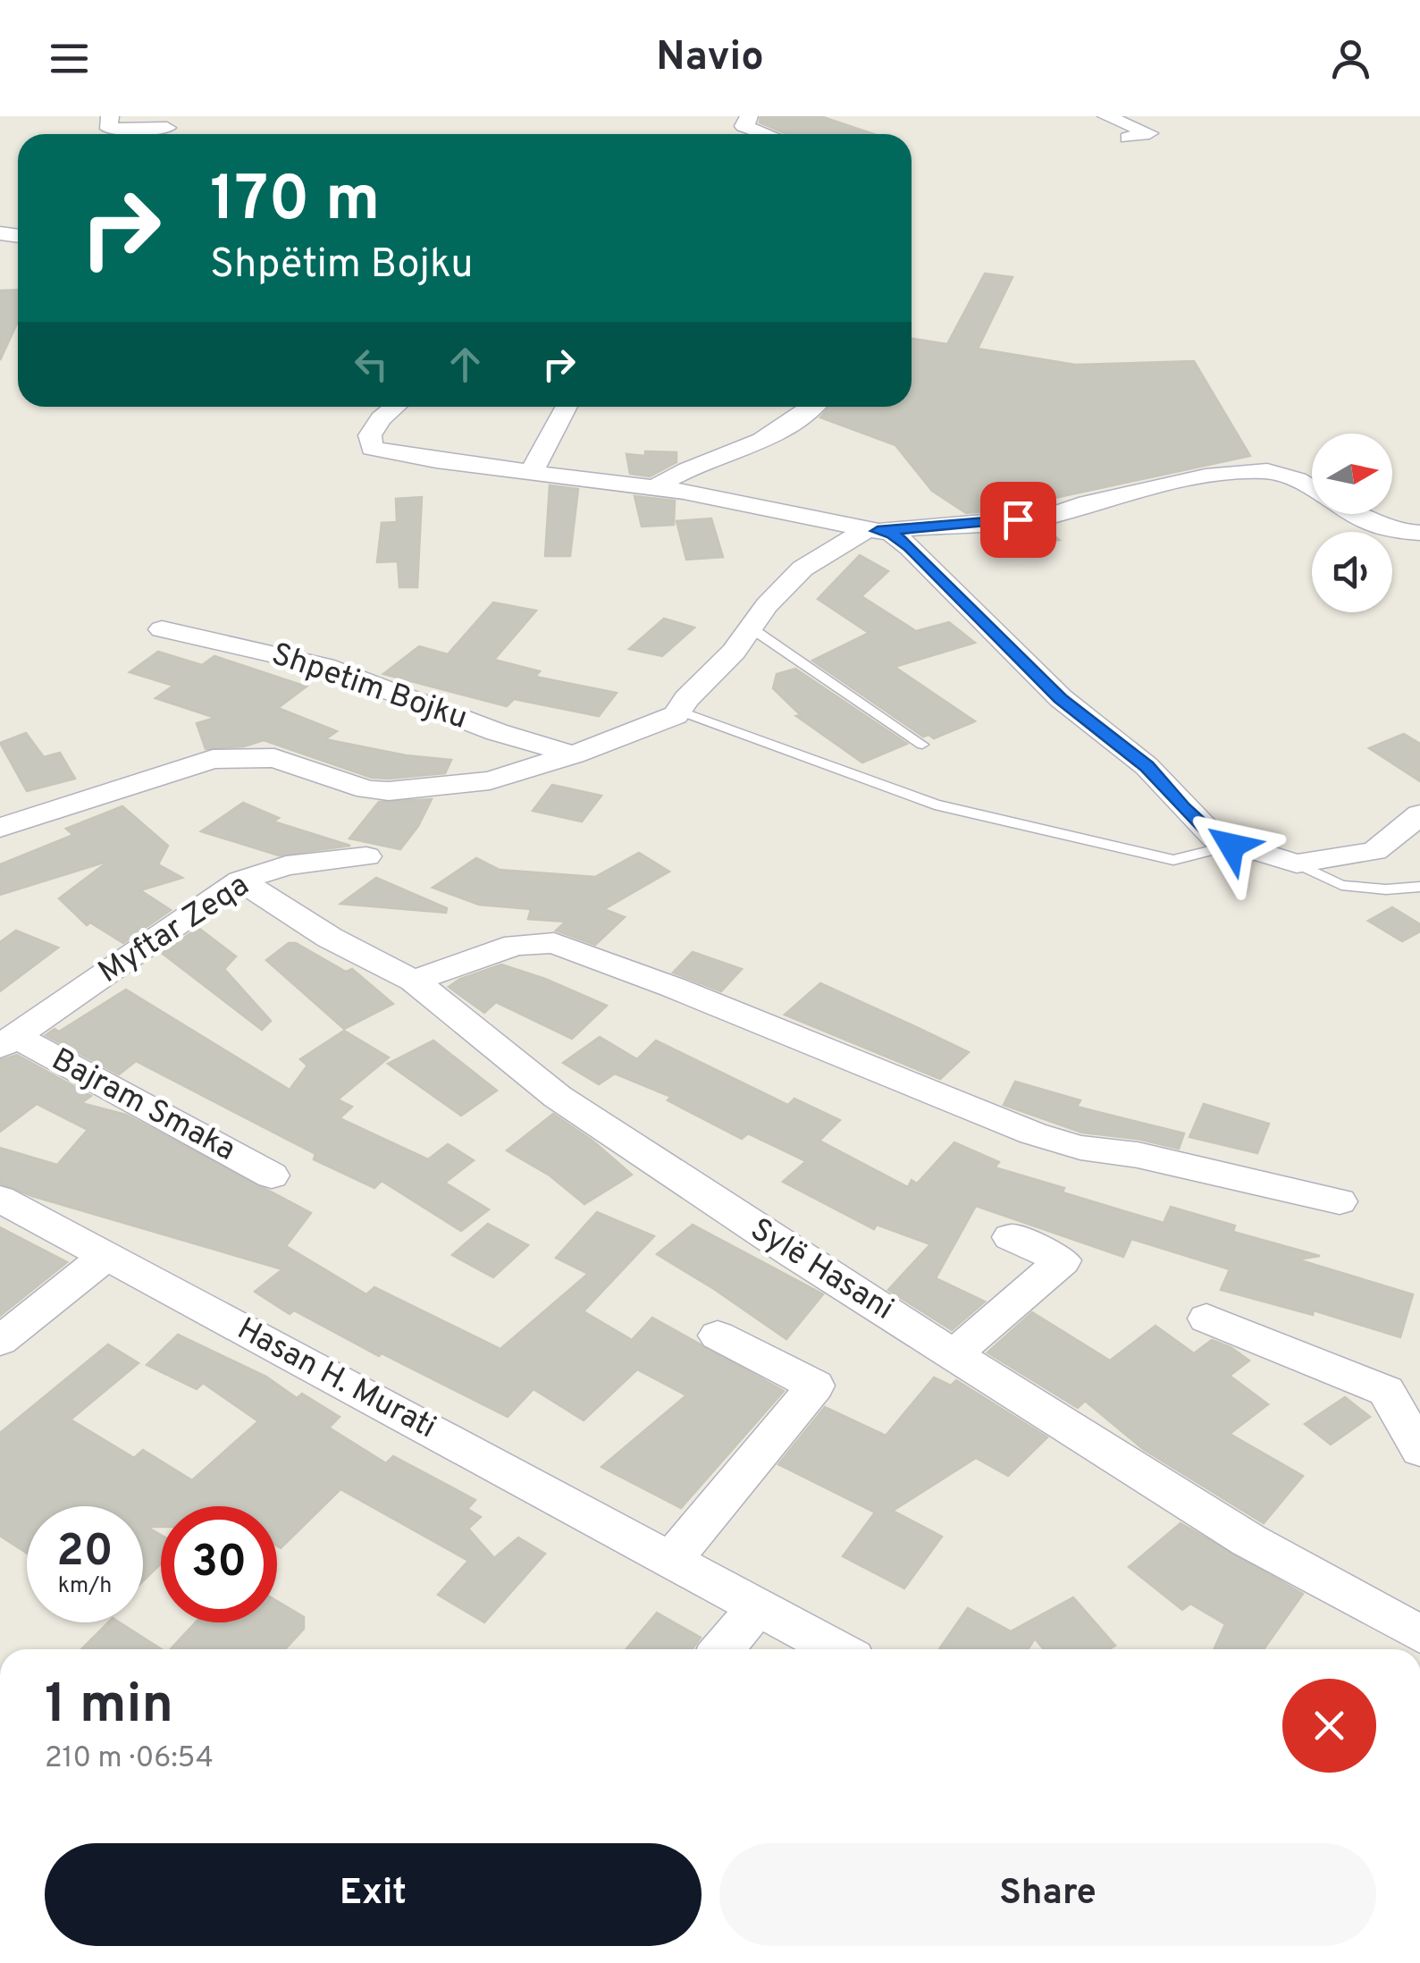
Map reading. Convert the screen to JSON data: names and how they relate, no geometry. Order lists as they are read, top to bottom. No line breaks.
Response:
{"streets":{"street":["Shpetim Bojku","Myftar Zeqa","Bajram Smaka","Sylë Hasani","Hasan H. Murati"]},"crossings":[["Myftar Zeqa","Bajram Smaka"],["Myftar Zeqa","Sylë Hasani"]],"north":"right","page":{"header":"Navio","turn":["170 m","Shpëtim Bojku"],"speed":"20 km/h","limit":"30","heading":["1 min","210 m · 06:54"],"buttons":["Exit","Share"]}}
